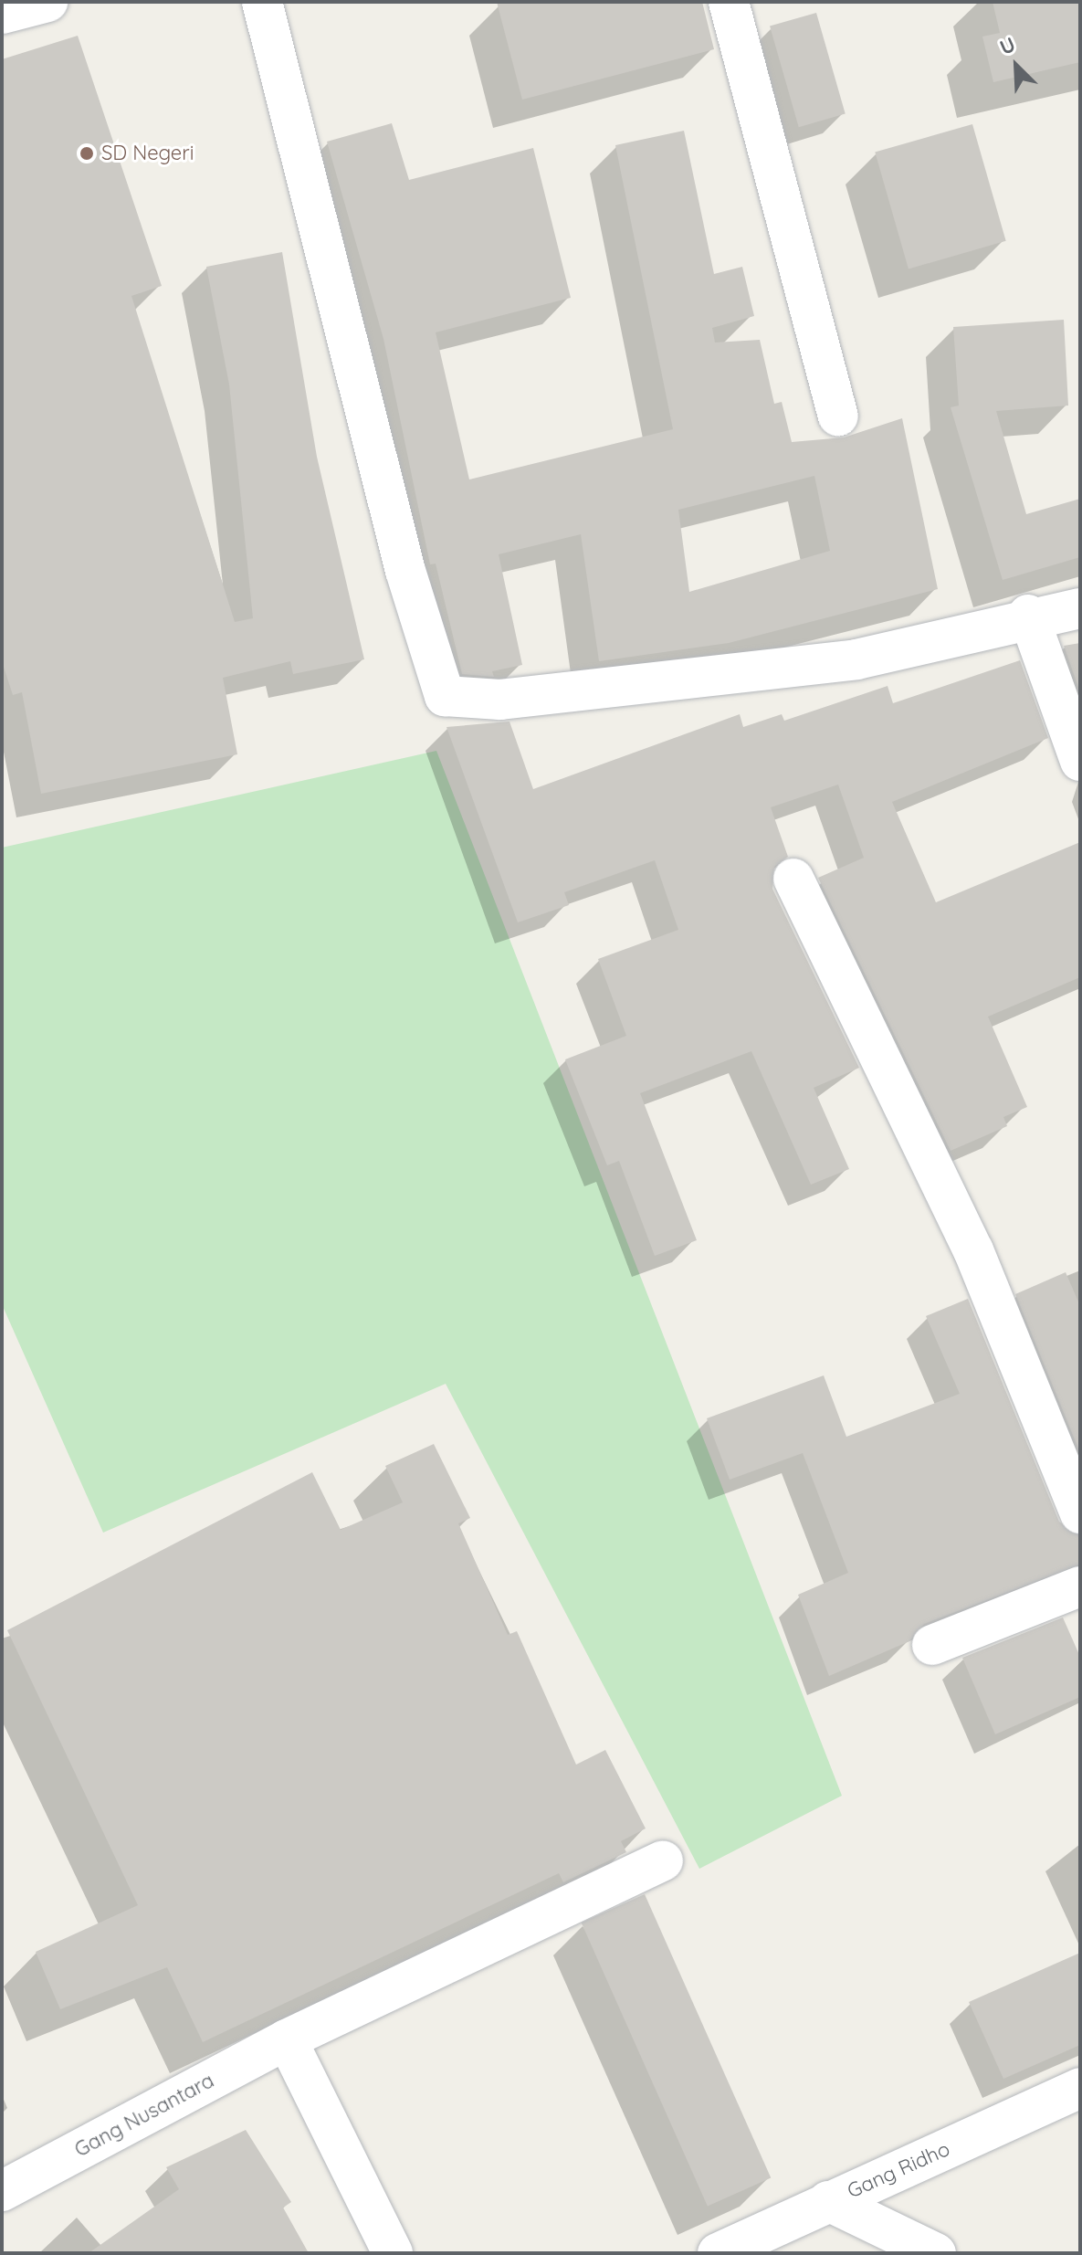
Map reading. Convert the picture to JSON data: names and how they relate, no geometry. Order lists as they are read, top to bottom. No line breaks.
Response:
{"streets":{"street":["Gang Nusantara","Gang Ridho"]},"places":["SD Negeri"],"north":"top left"}
